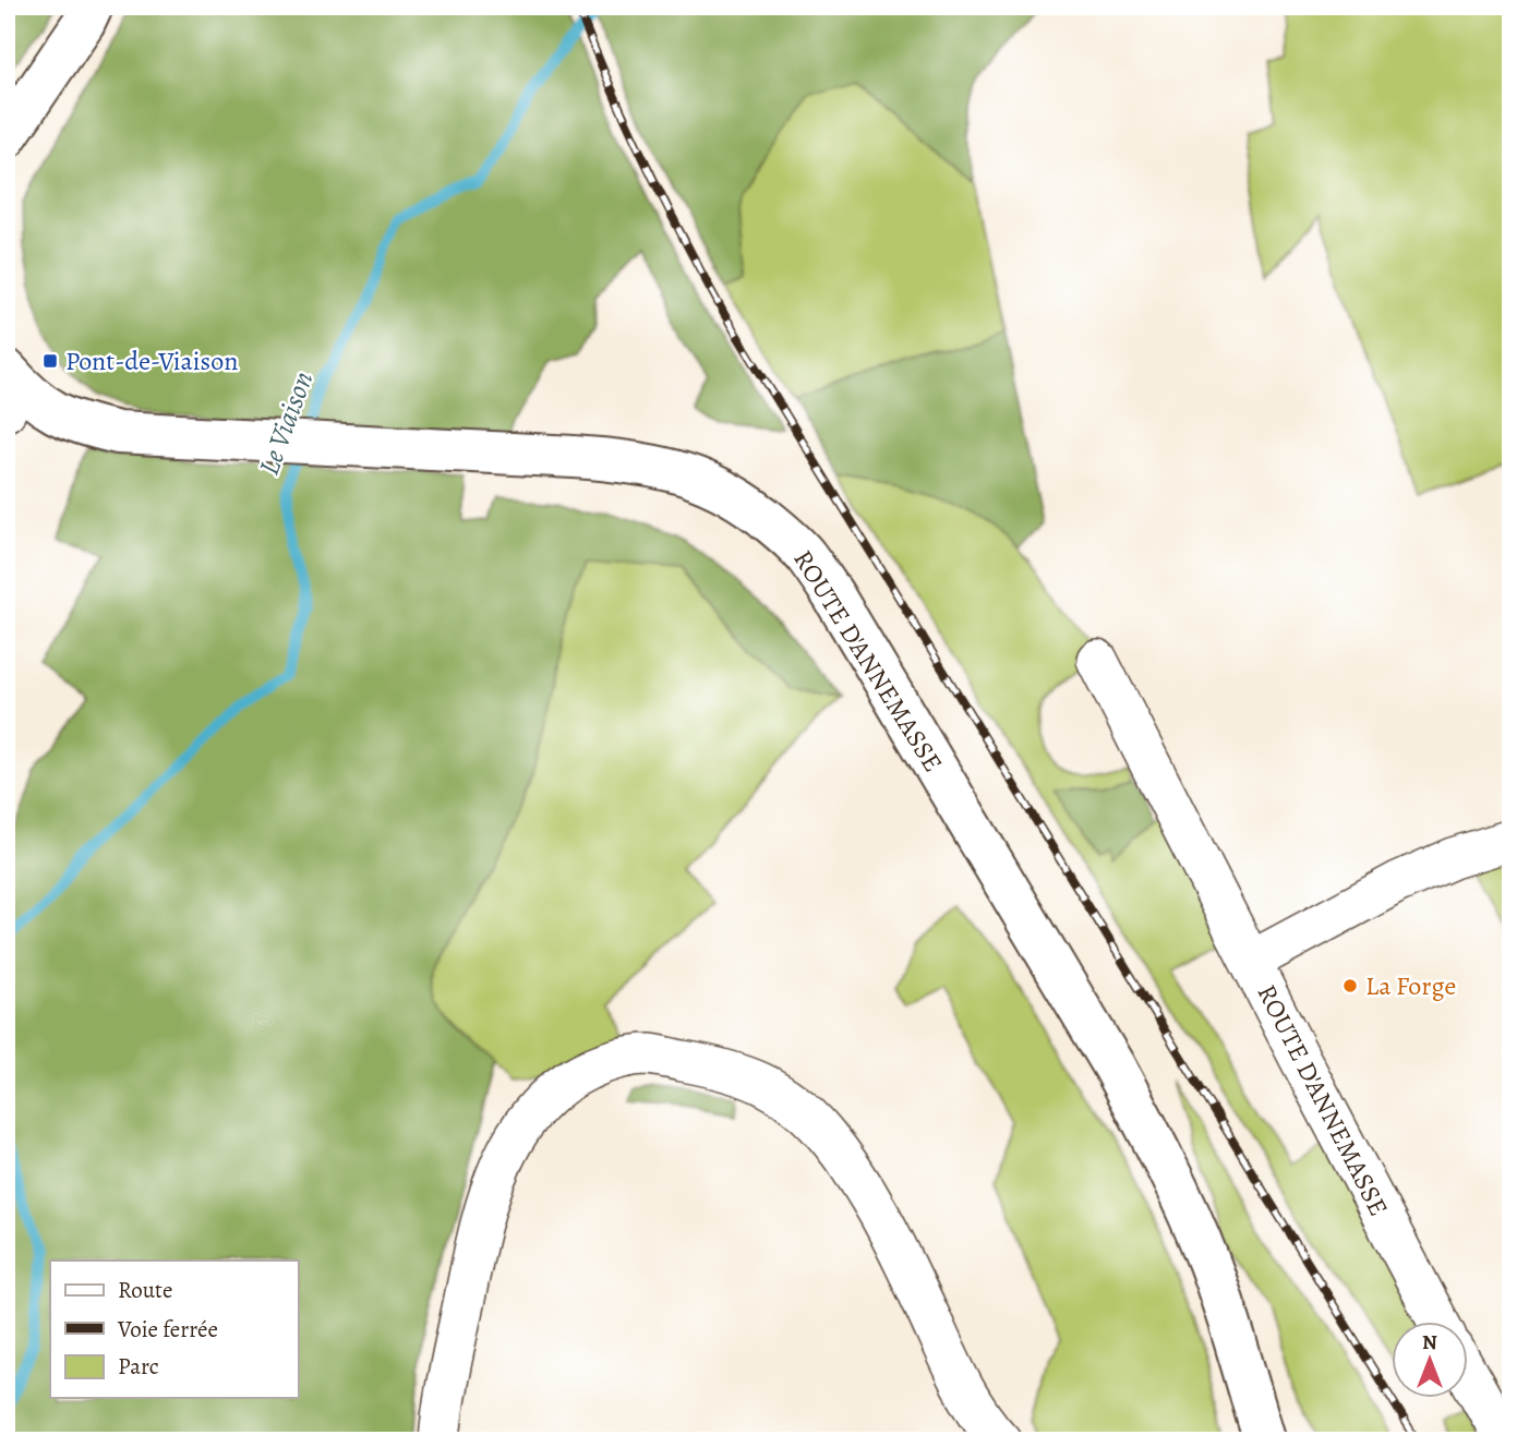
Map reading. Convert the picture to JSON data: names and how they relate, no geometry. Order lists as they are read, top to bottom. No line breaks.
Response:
{"streets":{"main road":["ROUTE D'ANNEMASSE"]},"water":["Le Viaison"],"places":{"transit":["Pont-de-Viaison"],"other":["La Forge"]},"legend":["Route","Voie ferrée","Parc"],"north":"top"}
